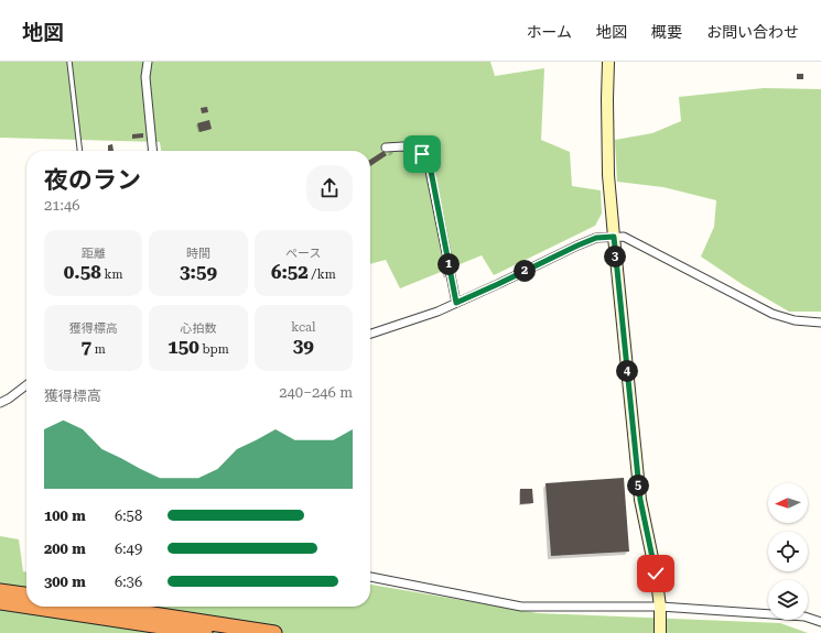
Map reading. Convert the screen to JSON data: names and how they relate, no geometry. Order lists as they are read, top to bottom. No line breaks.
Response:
{"north":"left","page":{"header":"地図","nav":["ホーム","地図","概要","お問い合わせ"],"heading":["夜のラン","21:46"],"stats":[["距離","0.58 km"],["時間","3:59"],["ペース","6:52 /km"],["獲得標高","7 m"],["心拍数","150 bpm"],["kcal","39"]],"pins":["3","1","2","4","5"],"chart":["獲得標高","240–246 m"],"list":[{"name":"100 m","note":"6:58"},{"name":"200 m","note":"6:49"},{"name":"300 m","note":"6:36"}]}}
